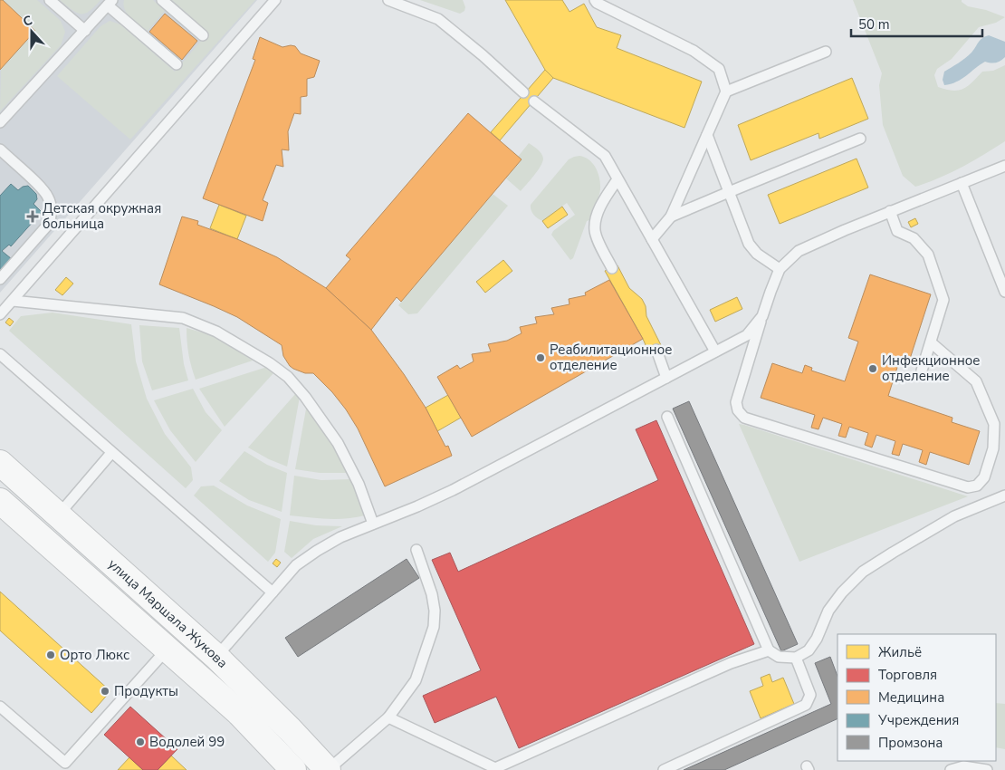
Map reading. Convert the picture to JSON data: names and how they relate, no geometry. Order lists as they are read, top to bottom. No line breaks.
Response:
{"streets":{"main road":["улица Маршала Жукова"]},"places":{"health":["Детская окружная больница"],"other":["Реабилитационное отделение","Инфекционное отделение","Орто Люкс","Продукты","Водолей 99"]},"legend":["Жильё","Торговля","Медицина","Учреждения","Промзона"],"scale_bar":"50 m","north":"top"}
